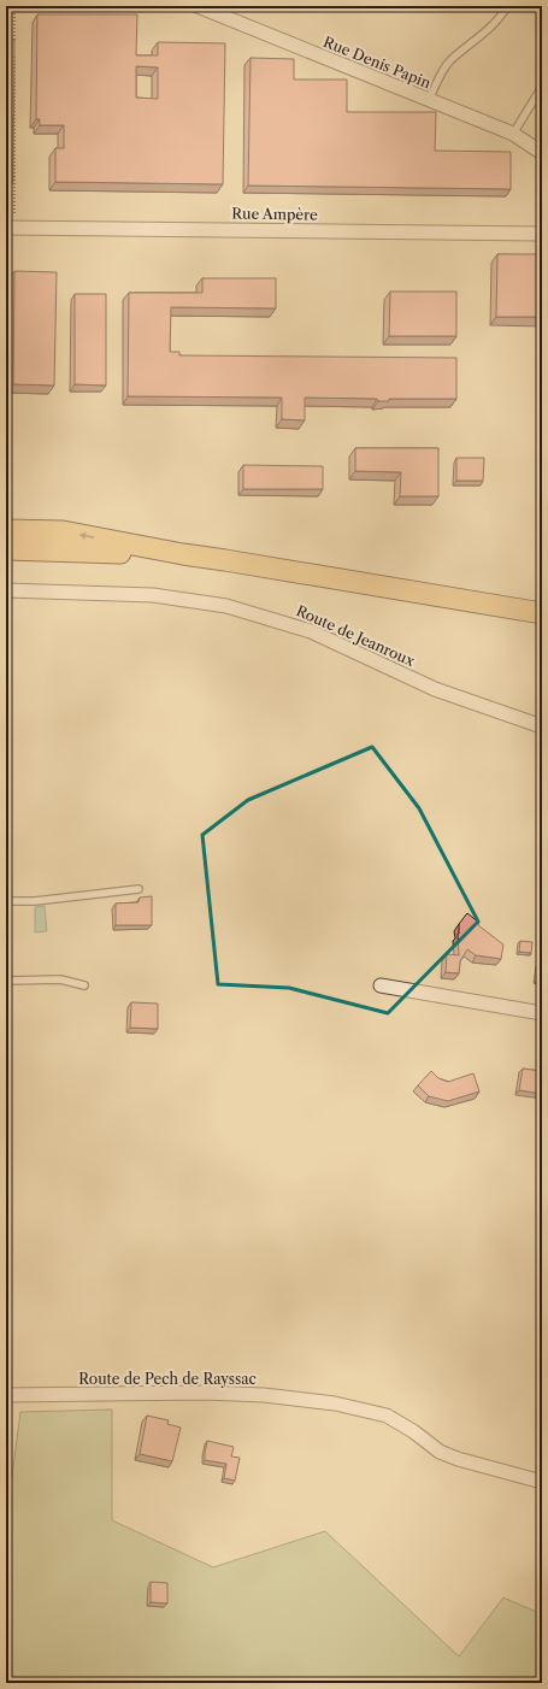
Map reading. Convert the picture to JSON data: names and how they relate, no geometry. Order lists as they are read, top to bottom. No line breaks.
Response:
{"streets":{"street":["Rue Denis Papin","Rue Ampère","Route de Jeanroux","Route de Pech de Rayssac"]}}
